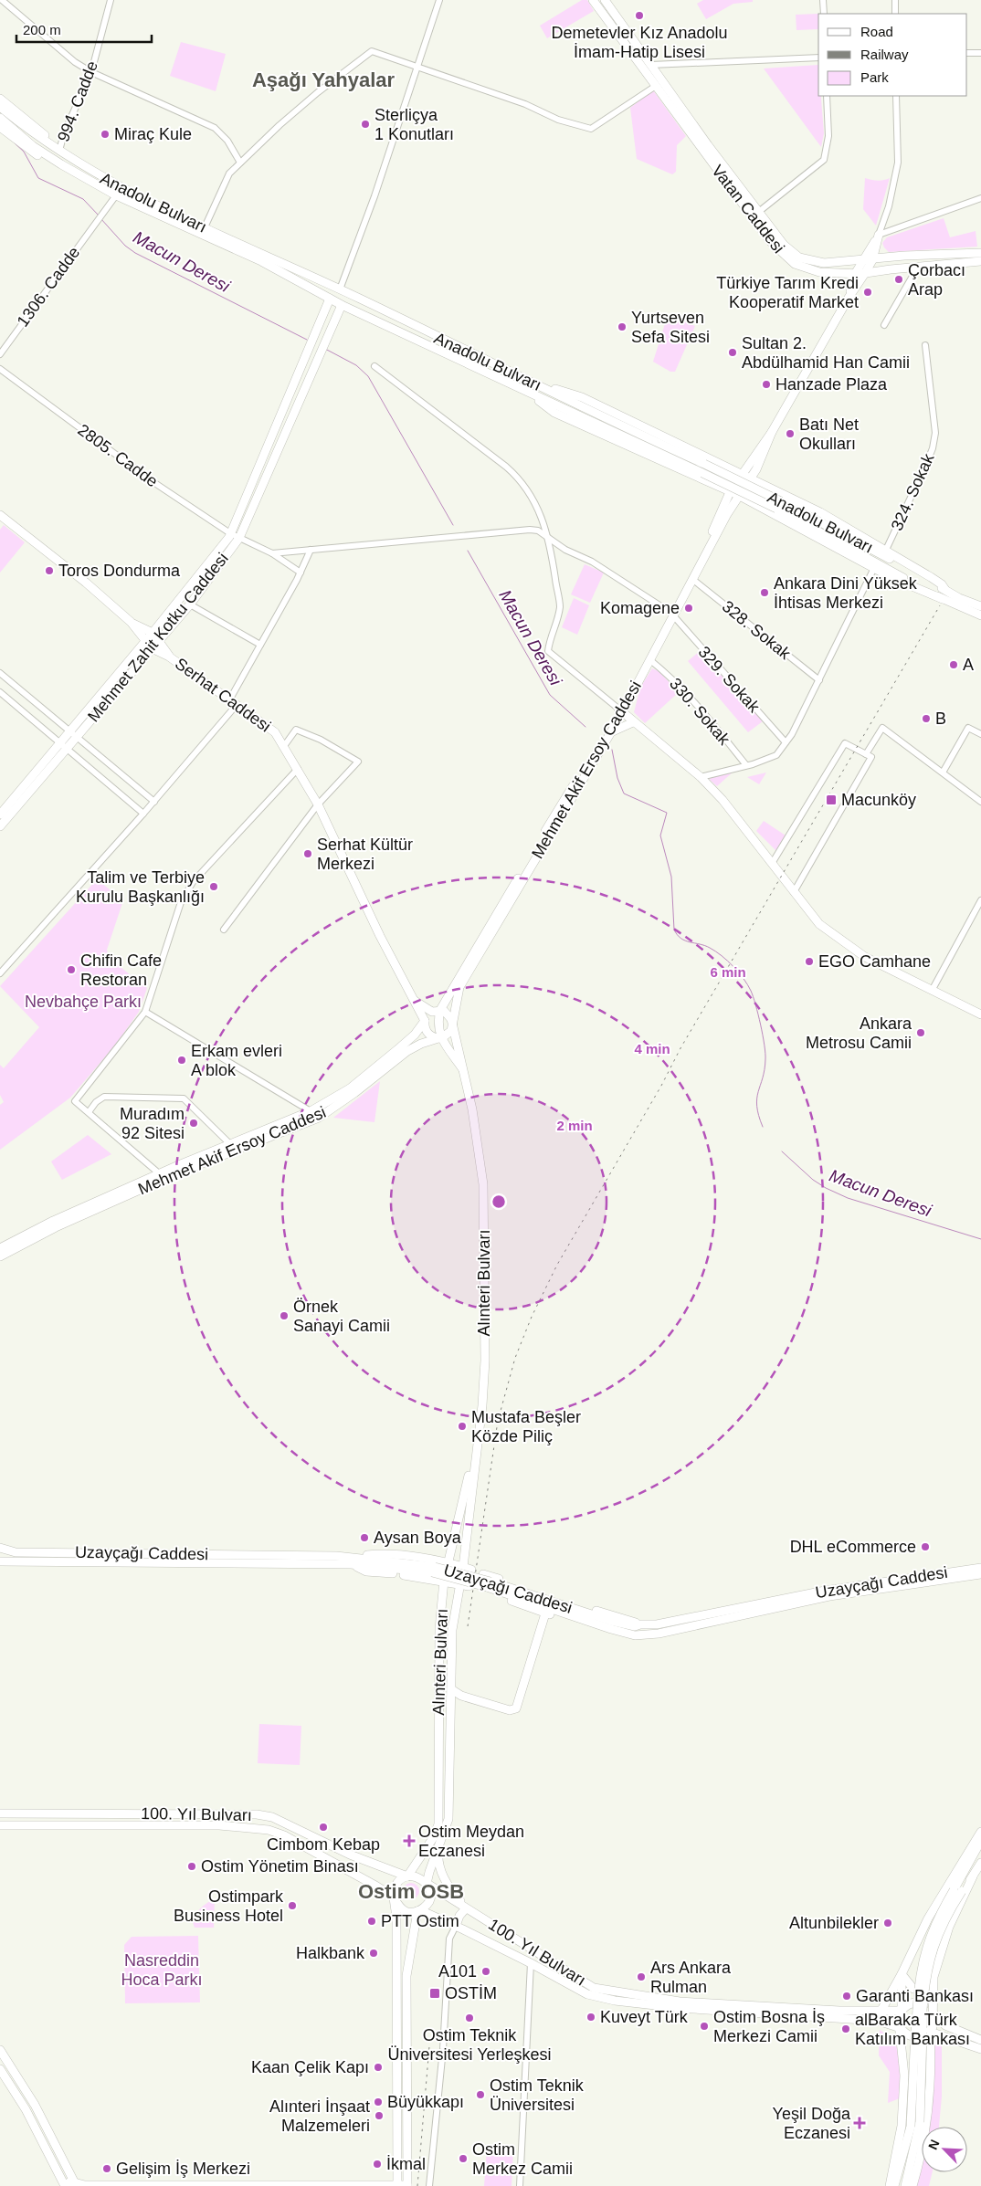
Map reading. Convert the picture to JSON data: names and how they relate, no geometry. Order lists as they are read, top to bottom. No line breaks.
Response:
{"streets":{"main road":["Anadolu Bulvarı","Vatan Caddesi","Mehmet Zahit Kotku Caddesi","Serhat Caddesi","Mehmet Akif Ersoy Caddesi","Alınteri Bulvarı","Uzayçağı Caddesi","100. Yıl Bulvarı"],"street":["994. Cadde","1306. Cadde","2805. Cadde","324. Sokak","328. Sokak","329. Sokak","330. Sokak"]},"crossings":[["994. Cadde","Anadolu Bulvarı"],["Anadolu Bulvarı","1306. Cadde"],["Anadolu Bulvarı","Mehmet Zahit Kotku Caddesi"],["2805. Cadde","Mehmet Zahit Kotku Caddesi"],["2805. Cadde","329. Sokak"],["328. Sokak","Mehmet Akif Ersoy Caddesi"],["Mehmet Zahit Kotku Caddesi","Serhat Caddesi"],["329. Sokak","Mehmet Akif Ersoy Caddesi"],["Serhat Caddesi","Mehmet Akif Ersoy Caddesi"],["Serhat Caddesi","Alınteri Bulvarı"],["330. Sokak","Mehmet Akif Ersoy Caddesi"],["Mehmet Akif Ersoy Caddesi","Alınteri Bulvarı"],["Alınteri Bulvarı","Uzayçağı Caddesi"],["Alınteri Bulvarı","100. Yıl Bulvarı"]],"districts":["Aşağı Yahyalar","Ostim OSB"],"water":["Macun Deresi"],"parks":["Nevbahçe Parkı","Nasreddin Hoca Parkı"],"places":{"other":["Demetevler Kız Anadolu İmam-Hatip Lisesi","Sterliçya 1 Konutları","Miraç Kule","Çorbacı Arap","Türkiye Tarım Kredi Kooperatif Market","Yurtseven Sefa Sitesi","Sultan 2. Abdülhamid Han Camii","Hanzade Plaza","Batı Net Okulları","Toros Dondurma","Ankara Dini Yüksek İhtisas Merkezi","Komagene","A","B","Serhat Kültür Merkezi","Talim ve Terbiye Kurulu Başkanlığı","EGO Camhane","Chifin Cafe Restoran","Ankara Metrosu Camii","Erkam evleri A blok","Muradım 92 Sitesi","Örnek Sanayi Camii","Mustafa Beşler Közde Piliç","Aysan Boya","DHL eCommerce","Cimbom Kebap","Ostim Yönetim Binası","Ostimpark Business Hotel","PTT Ostim","Altunbilekler","Halkbank","A101","Ars Ankara Rulman","Garanti Bankası","Kuveyt Türk","Ostim Teknik Üniversitesi Yerleşkesi","Ostim Bosna İş Merkezi Camii","alBaraka Türk Katılım Bankası","Kaan Çelik Kapı","Ostim Teknik Üniversitesi","Büyükkapı","Alınteri İnşaat Malzemeleri","Ostim Merkez Camii","İkmal","Gelişim İş Merkezi"],"transit":["Macunköy","OSTİM"],"health":["Ostim Meydan Eczanesi","Yeşil Doğa Eczanesi"]},"legend":["Road","Railway","Park"],"scale_bar":"200 m","north":"top left","rings":["6 min","4 min","2 min"]}
